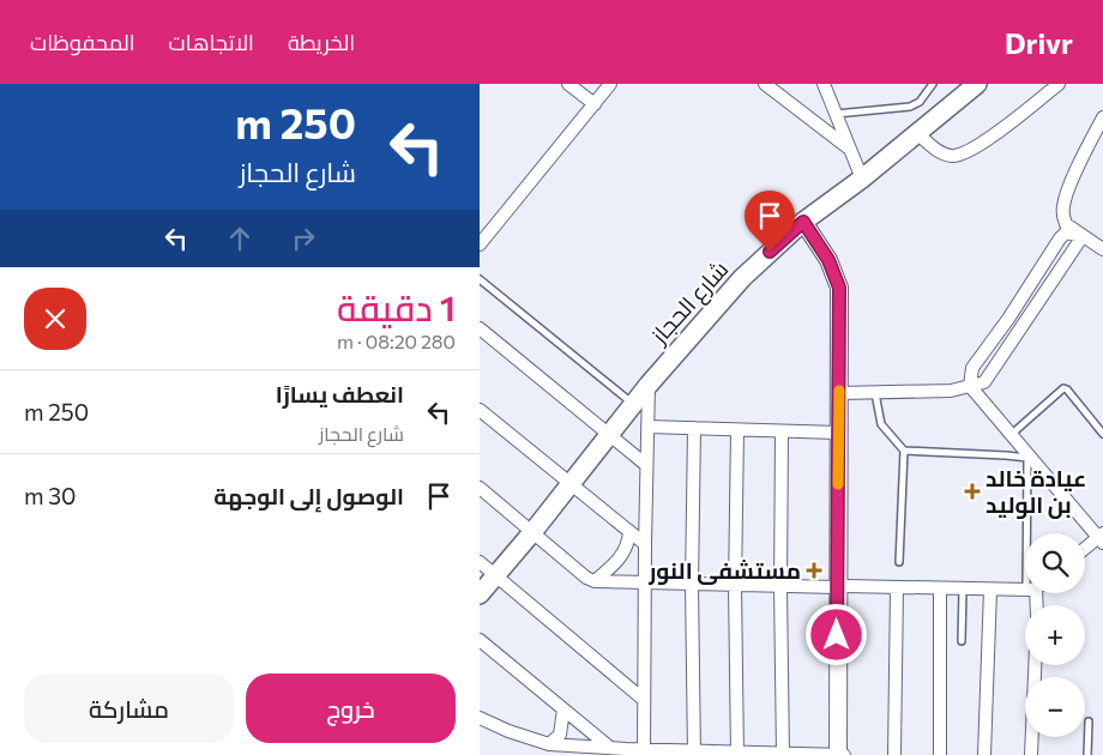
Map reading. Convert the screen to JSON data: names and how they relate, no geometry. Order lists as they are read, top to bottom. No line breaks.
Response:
{"streets":{"main road":["شارع الحجاز"]},"places":{"health":["عيادة خالد بن الوليد","مستشفى النور"]},"page":{"header":"Drivr","nav":["الخريطة","الاتجاهات","المحفوظات"],"turn":["250 m","شارع الحجاز"],"heading":["1 دقيقة","280 m · 08:20"],"list":[{"name":"انعطف يسارًا","note":"شارع الحجاز","value":"250 m"},{"name":"الوصول إلى الوجهة","value":"30 m"}],"map_buttons":["+","−"],"buttons":["خروج","مشاركة"]}}
